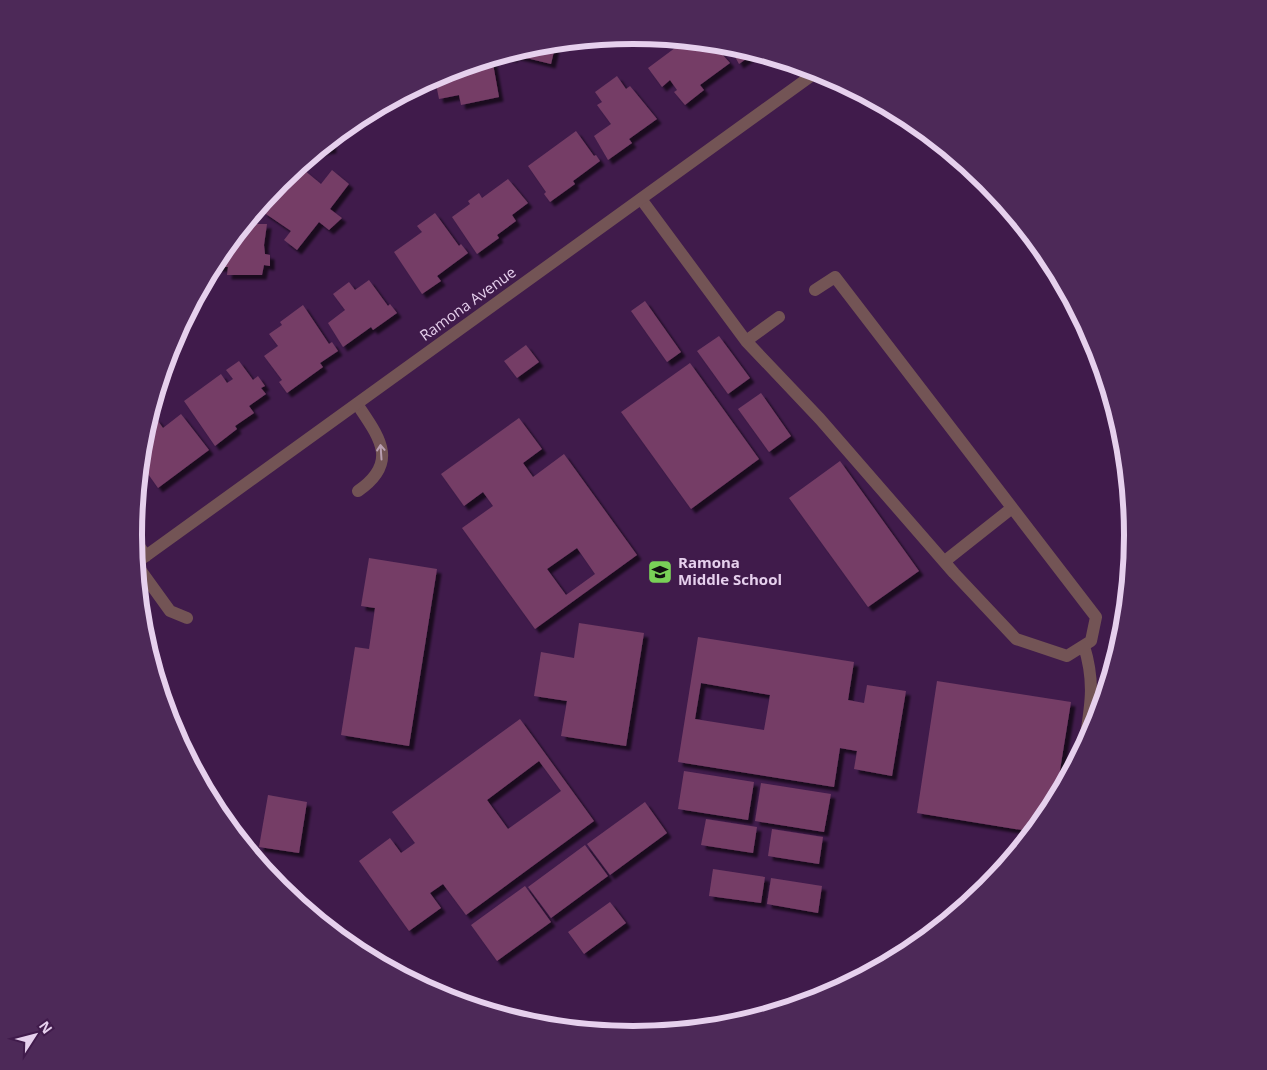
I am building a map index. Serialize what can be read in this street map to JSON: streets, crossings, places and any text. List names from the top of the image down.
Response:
{
  "streets": {
    "street": ["Ramona Avenue"]
  },
  "places": {
    "school or university": ["Ramona Middle School"]
  },
  "north": "top right"
}
